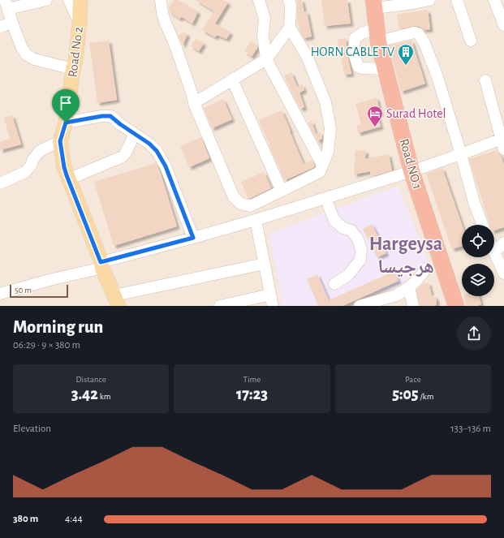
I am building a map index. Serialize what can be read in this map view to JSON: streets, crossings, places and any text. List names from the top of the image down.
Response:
{
  "streets": {
    "highway": ["Road NO.1"],
    "main road": ["Road No 2"]
  },
  "districts": ["Hargeysa هرجيسا"],
  "places": {
    "building": ["HORN CABLE TV"],
    "hotel": ["Surad Hotel"]
  },
  "scale_bar": "50 m",
  "page": {
    "scale": "50 m",
    "heading": ["Morning run", "06:29 · 9 × 380 m"],
    "stats": [
      ["Distance", "3.42 km"],
      ["Time", "17:23"],
      ["Pace", "5:05 /km"]
    ],
    "chart": ["Elevation", "133–136 m"],
    "list": [
      {
        "name": "380 m",
        "note": "4:44"
      }
    ]
  }
}
